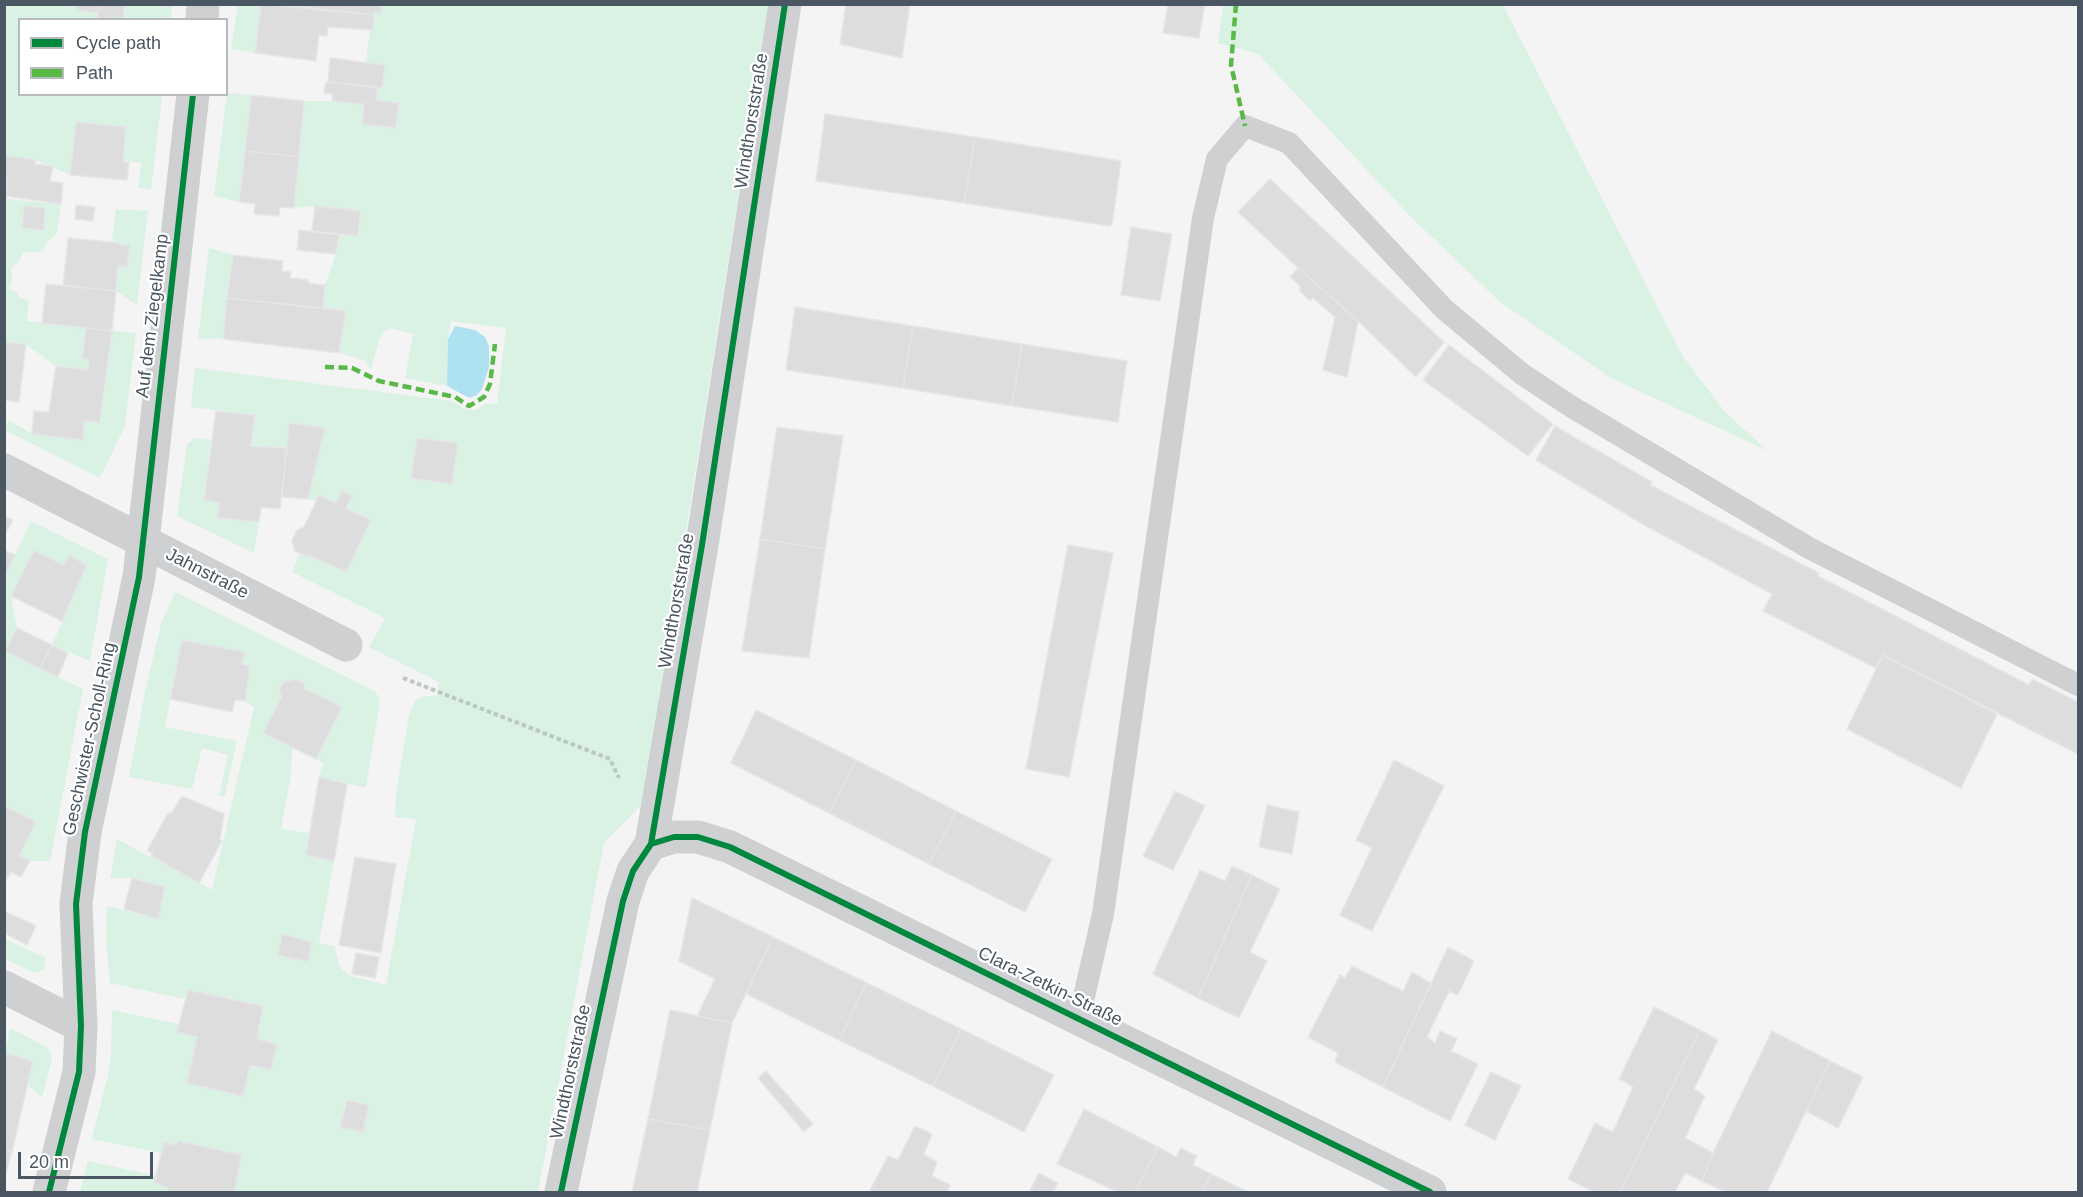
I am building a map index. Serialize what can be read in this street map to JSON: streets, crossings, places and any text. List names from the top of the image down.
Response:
{
  "streets": {
    "street": [
      "Windthorststraße",
      "Auf dem Ziegelkamp",
      "Jahnstraße",
      "Geschwister-Scholl-Ring",
      "Clara-Zetkin-Straße"
    ]
  },
  "crossings": [
    ["Windthorststraße", "Clara-Zetkin-Straße"],
    ["Auf dem Ziegelkamp", "Jahnstraße"],
    ["Auf dem Ziegelkamp", "Geschwister-Scholl-Ring"],
    ["Jahnstraße", "Geschwister-Scholl-Ring"]
  ],
  "legend": ["Cycle path", "Path"],
  "scale_bar": "20 m"
}
